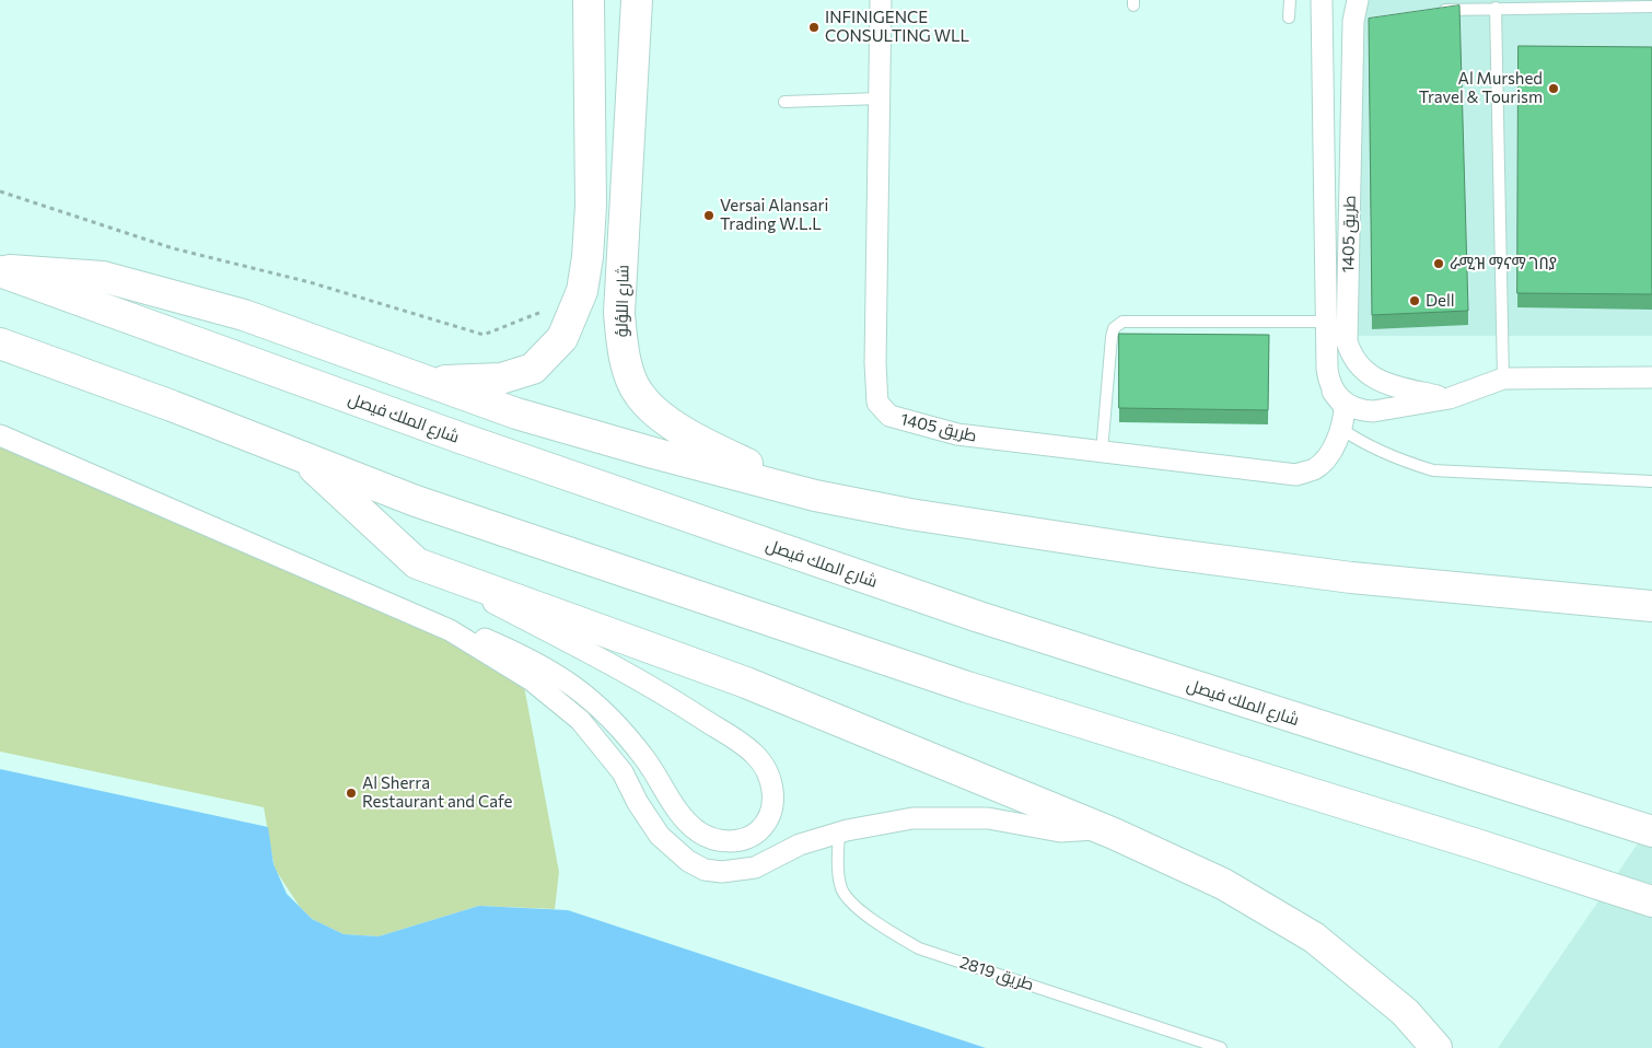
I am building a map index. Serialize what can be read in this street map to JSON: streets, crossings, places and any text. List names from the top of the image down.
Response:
{
  "streets": {
    "main road": ["شارع اللؤلؤ", "شارع الملك فيصل"],
    "street": ["طريق 1405"],
    "lane": ["طريق 2819"]
  },
  "crossings": [
    ["شارع اللؤلؤ", "شارع الملك فيصل"]
  ],
  "places": [
    "INFINIGENCE CONSULTING WLL",
    "Al Murshed Travel & Tourism",
    "Versai Alansari Trading W.L.L",
    "ራሚዝ ማናማ ገበያ",
    "Dell",
    "Al Sherra Restaurant and Cafe"
  ]
}
